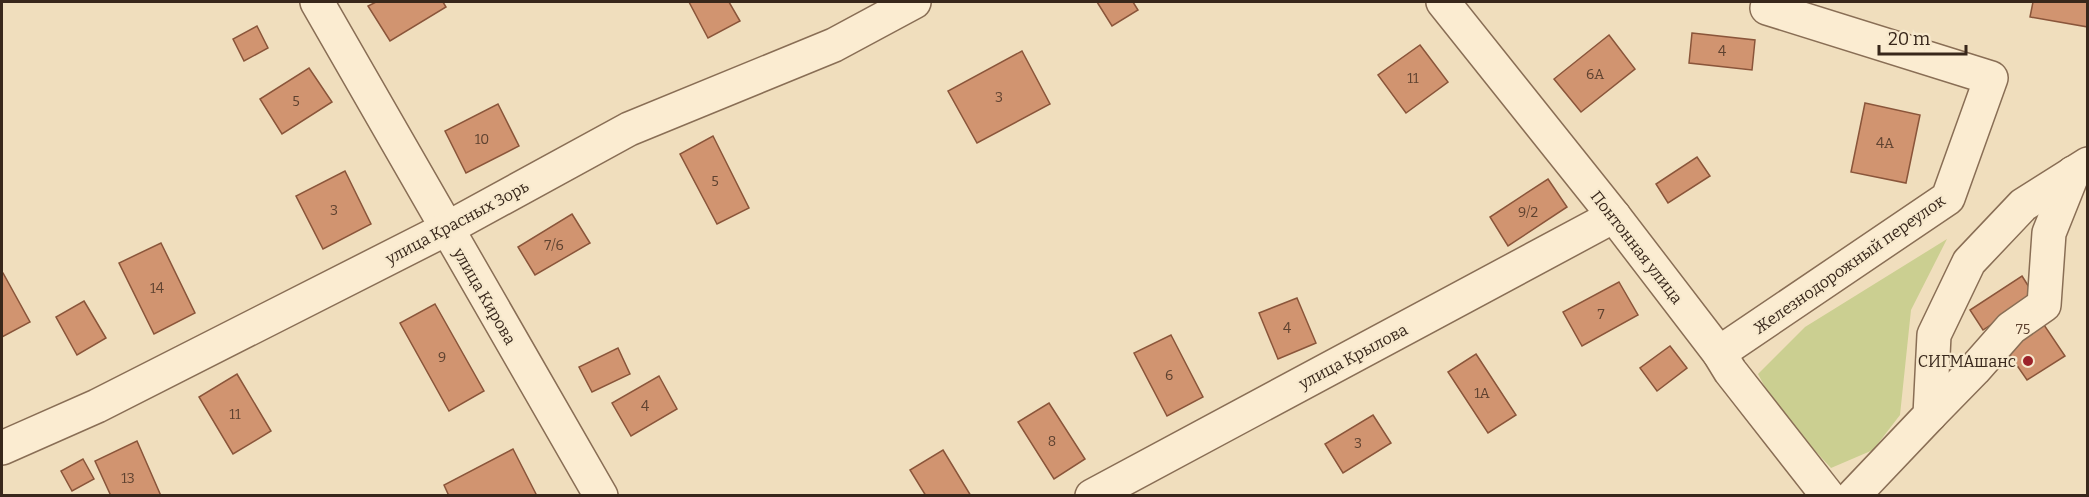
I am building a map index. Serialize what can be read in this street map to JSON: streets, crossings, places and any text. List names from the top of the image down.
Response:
{
  "streets": {
    "street": [
      "улица Красных Зорь",
      "Понтонная улица",
      "Железнодорожный переулок",
      "улица Кирова",
      "улица Крылова"
    ]
  },
  "crossings": [
    ["улица Красных Зорь", "улица Кирова"],
    ["Понтонная улица", "Железнодорожный переулок"],
    ["Понтонная улица", "улица Крылова"]
  ],
  "places": ["СИГМАшанс"],
  "house_numbers": [
    "4",
    "6А",
    "11",
    "3",
    "5",
    "10",
    "4А",
    "5",
    "3",
    "9/2",
    "7/6",
    "14",
    "7",
    "4",
    "75",
    "9",
    "6",
    "1А",
    "4",
    "11",
    "8",
    "3",
    "13"
  ],
  "scale_bar": "20 m"
}
